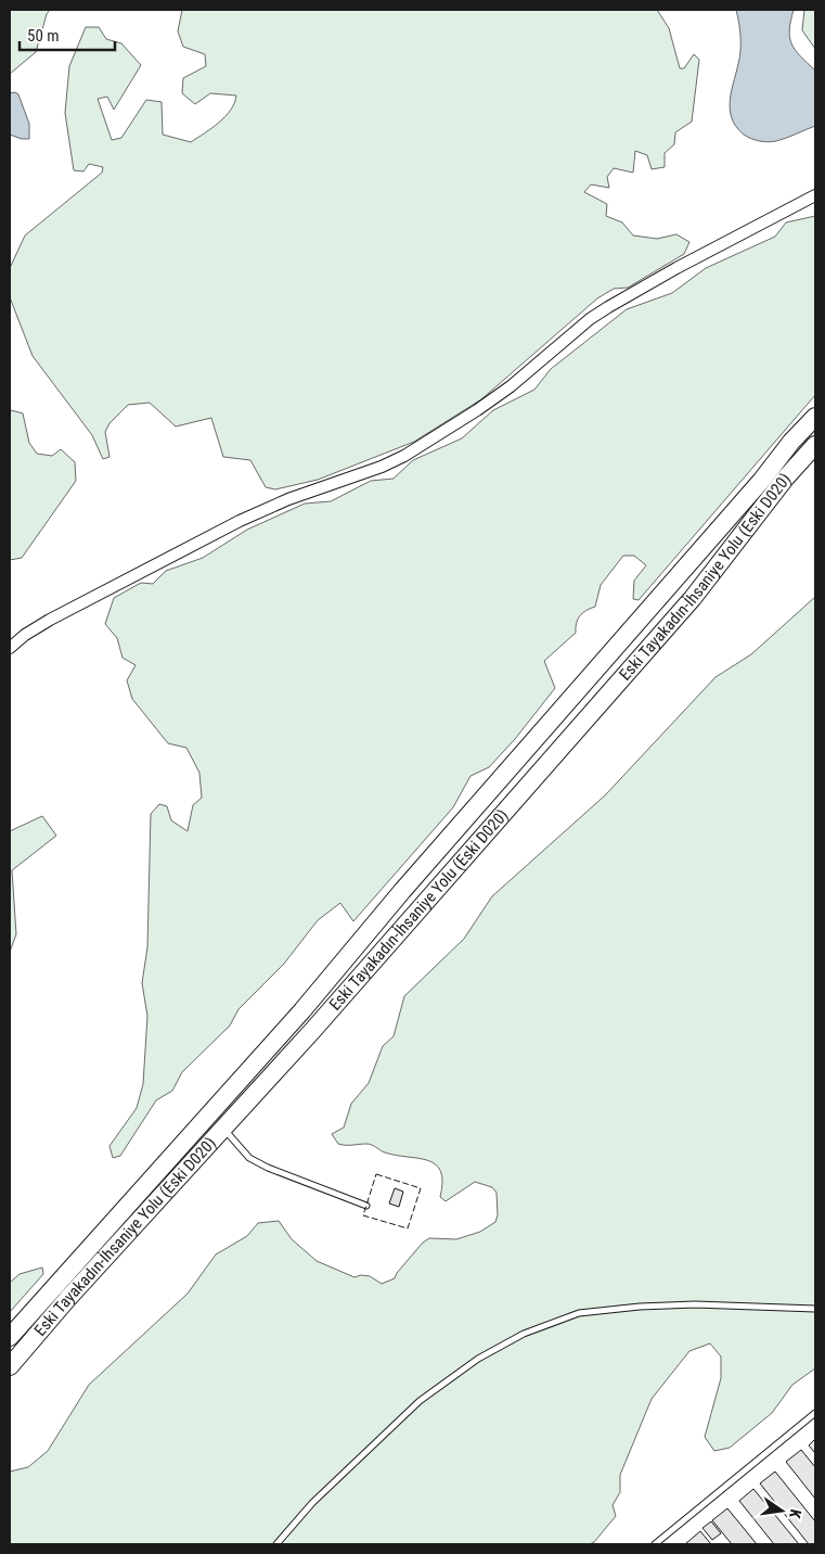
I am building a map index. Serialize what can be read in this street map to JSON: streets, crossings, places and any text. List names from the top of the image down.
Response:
{
  "streets": {
    "main road": ["Eski Tayakadın-İhsaniye Yolu (Eski D020)"]
  },
  "scale_bar": "50 m",
  "north": "right"
}
